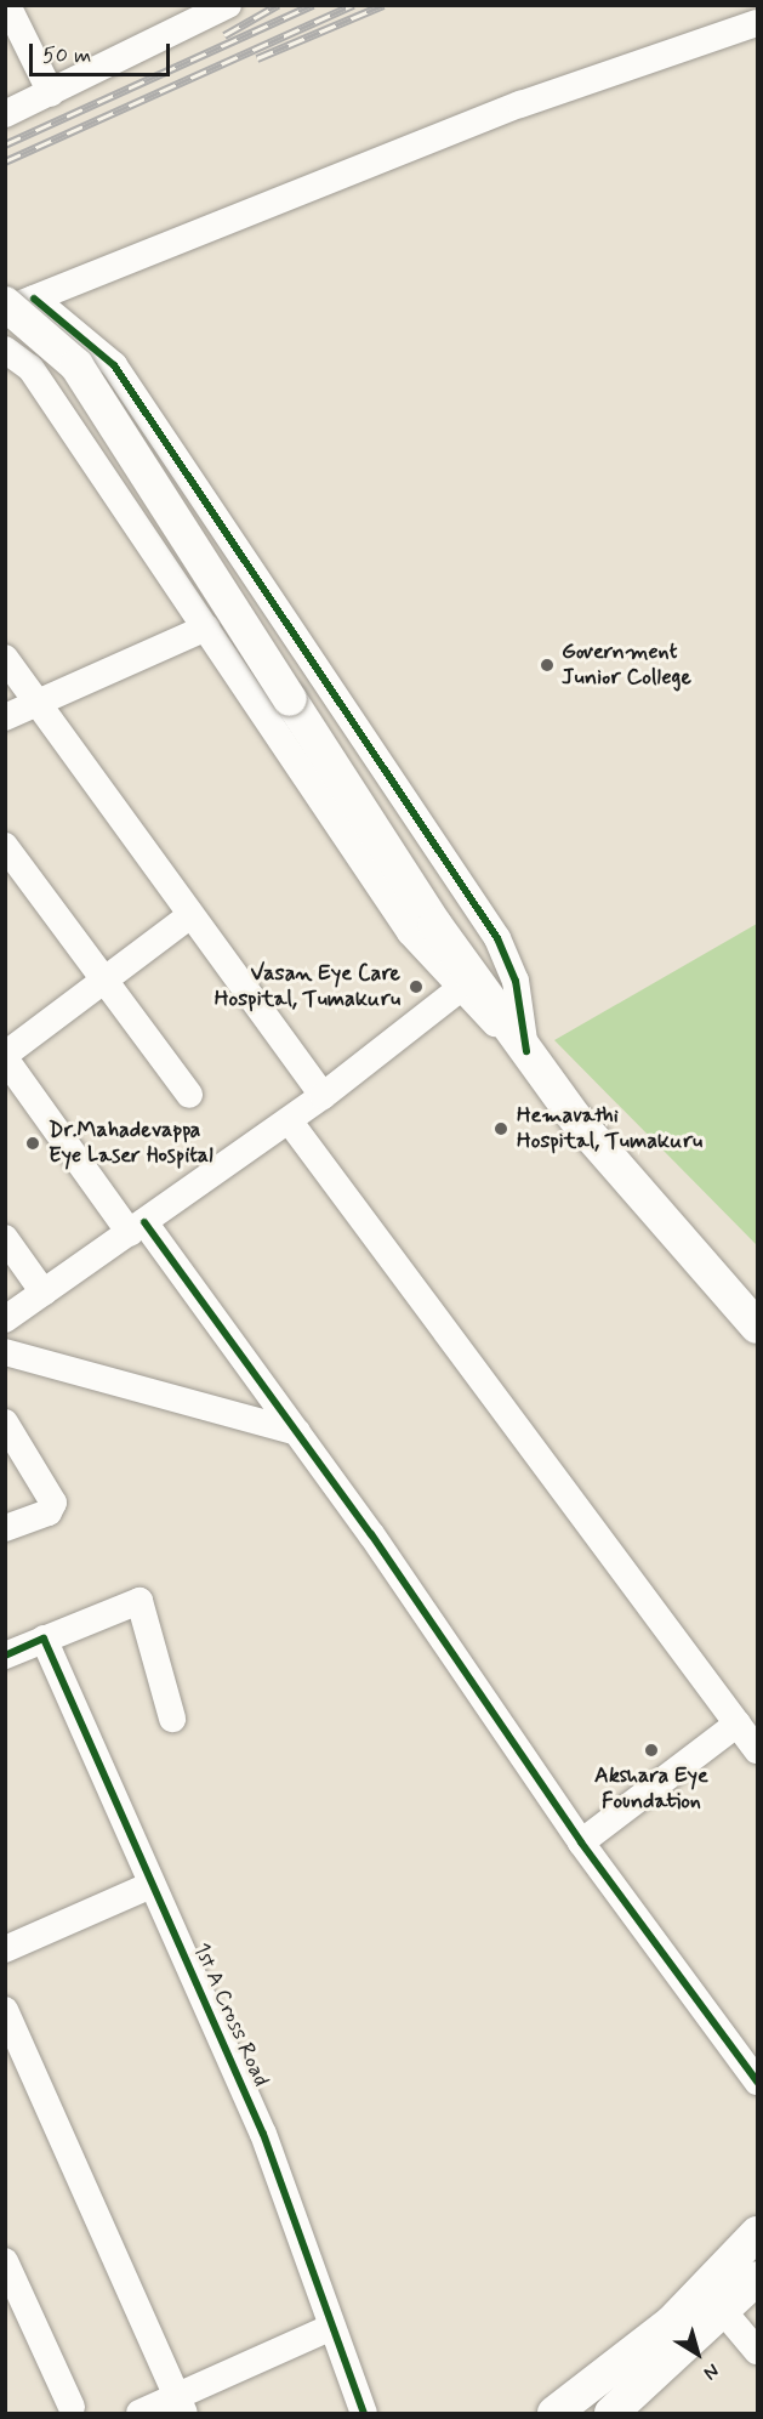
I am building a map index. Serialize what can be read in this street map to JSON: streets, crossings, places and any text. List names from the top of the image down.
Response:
{
  "streets": {
    "street": ["1st A Cross Road"]
  },
  "places": [
    "Government Junior College",
    "Vasan Eye Care Hospital, Tumakuru",
    "Hemavathi Hospital, Tumakuru",
    "Dr.Mahadevappa Eye Laser Hospital",
    "Akshara Eye Foundation"
  ],
  "scale_bar": "50 m",
  "north": "bottom right"
}
